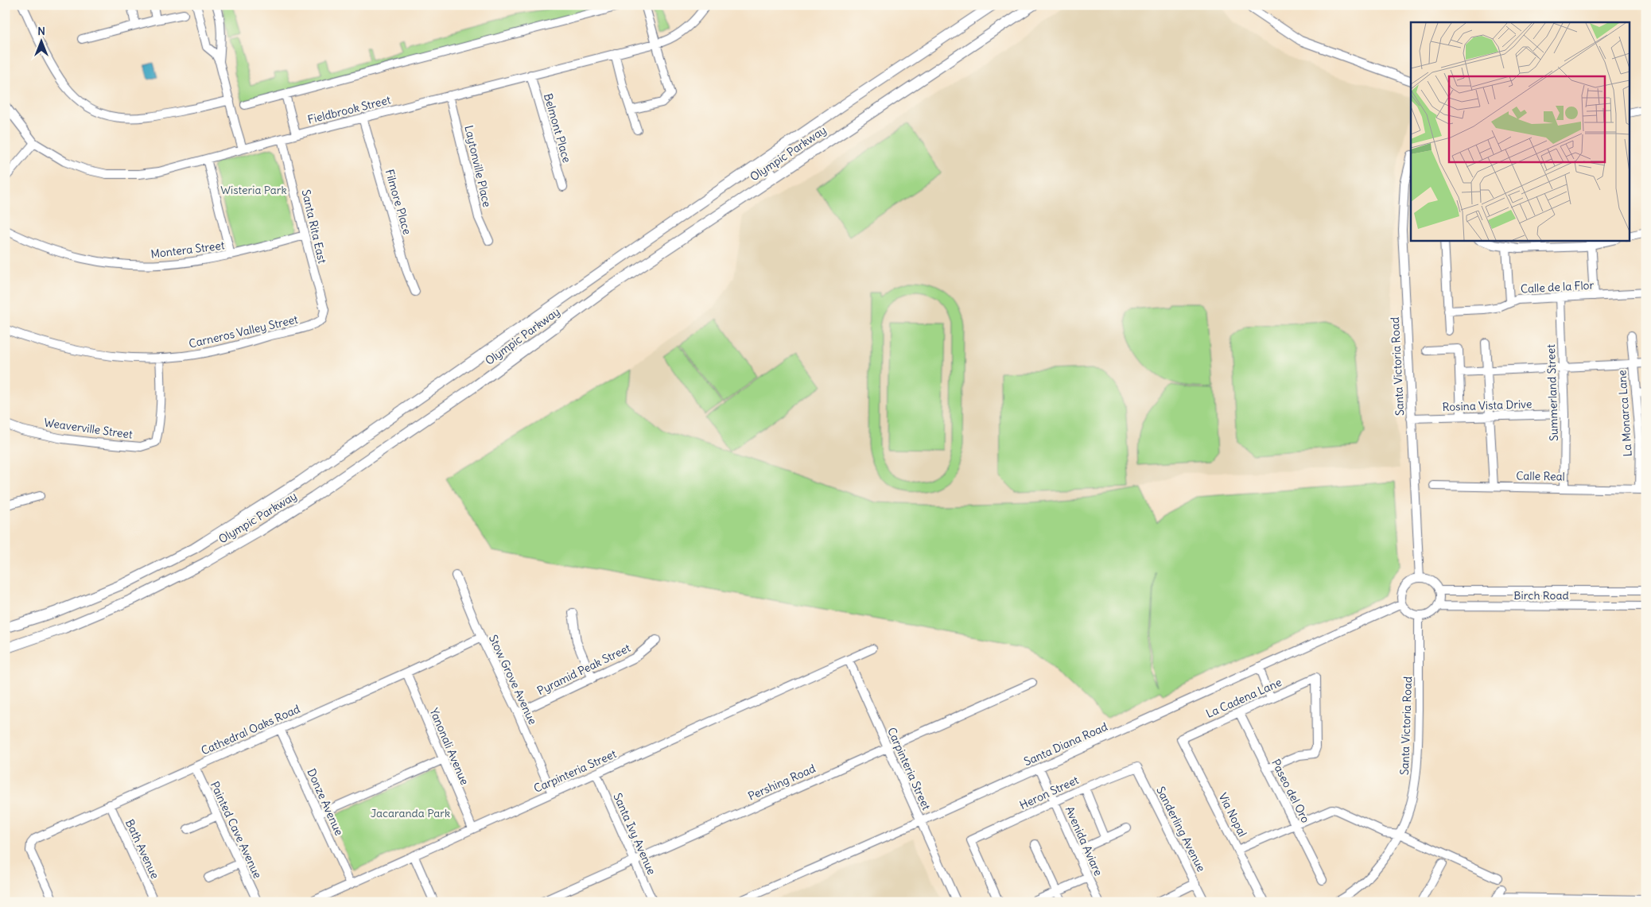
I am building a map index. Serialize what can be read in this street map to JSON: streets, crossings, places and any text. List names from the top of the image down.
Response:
{
  "streets": {
    "main road": ["Olympic Parkway"],
    "street": [
      "Fieldbrook Street",
      "Belmont Place",
      "Laytonville Place",
      "Filmore Place",
      "Santa Rita East",
      "Montera Street",
      "Calle de la Flor",
      "Carneros Valley Street",
      "Santa Victoria Road",
      "Summerland Street",
      "Rosina Vista Drive",
      "La Monarca Lane",
      "Weaverville Street",
      "Calle Real",
      "Birch Road",
      "Pyramid Peak Street",
      "Stow Grove Avenue",
      "La Cadena Lane",
      "Cathedral Oaks Road",
      "Santa Diana Road",
      "Yanonali Avenue",
      "Carpinteria Street",
      "Pershing Road",
      "Paseo del Oro",
      "Heron Street",
      "Donze Avenue",
      "Via Nopal",
      "Sanderling Avenue",
      "Painted Cave Avenue",
      "Santa Ivy Avenue",
      "Avenida Aviare",
      "Bath Avenue"
    ]
  },
  "crossings": [
    ["Fieldbrook Street", "Belmont Place"],
    ["Fieldbrook Street", "Laytonville Place"],
    ["Fieldbrook Street", "Filmore Place"],
    ["Fieldbrook Street", "Santa Rita East"],
    ["Santa Rita East", "Montera Street"],
    ["Santa Rita East", "Carneros Valley Street"],
    ["Calle de la Flor", "Summerland Street"],
    ["Carneros Valley Street", "Weaverville Street"],
    ["Santa Victoria Road", "Rosina Vista Drive"],
    ["Santa Victoria Road", "Birch Road"],
    ["Santa Victoria Road", "Santa Diana Road"],
    ["Summerland Street", "Rosina Vista Drive"],
    ["Summerland Street", "Calle Real"],
    ["La Monarca Lane", "Calle Real"],
    ["Birch Road", "Santa Diana Road"],
    ["Pyramid Peak Street", "Stow Grove Avenue"],
    ["Stow Grove Avenue", "Cathedral Oaks Road"],
    ["Stow Grove Avenue", "Carpinteria Street"],
    ["La Cadena Lane", "Paseo del Oro"],
    ["La Cadena Lane", "Via Nopal"],
    ["Cathedral Oaks Road", "Yanonali Avenue"],
    ["Cathedral Oaks Road", "Donze Avenue"],
    ["Cathedral Oaks Road", "Painted Cave Avenue"],
    ["Cathedral Oaks Road", "Bath Avenue"],
    ["Santa Diana Road", "Carpinteria Street"],
    ["Santa Diana Road", "Avenida Aviare"],
    ["Yanonali Avenue", "Carpinteria Street"],
    ["Carpinteria Street", "Pershing Road"],
    ["Carpinteria Street", "Donze Avenue"],
    ["Carpinteria Street", "Santa Ivy Avenue"],
    ["Pershing Road", "Santa Ivy Avenue"],
    ["Heron Street", "Sanderling Avenue"],
    ["Heron Street", "Avenida Aviare"]
  ],
  "parks": ["Wisteria Park", "Jacaranda Park"],
  "north": "top"
}
